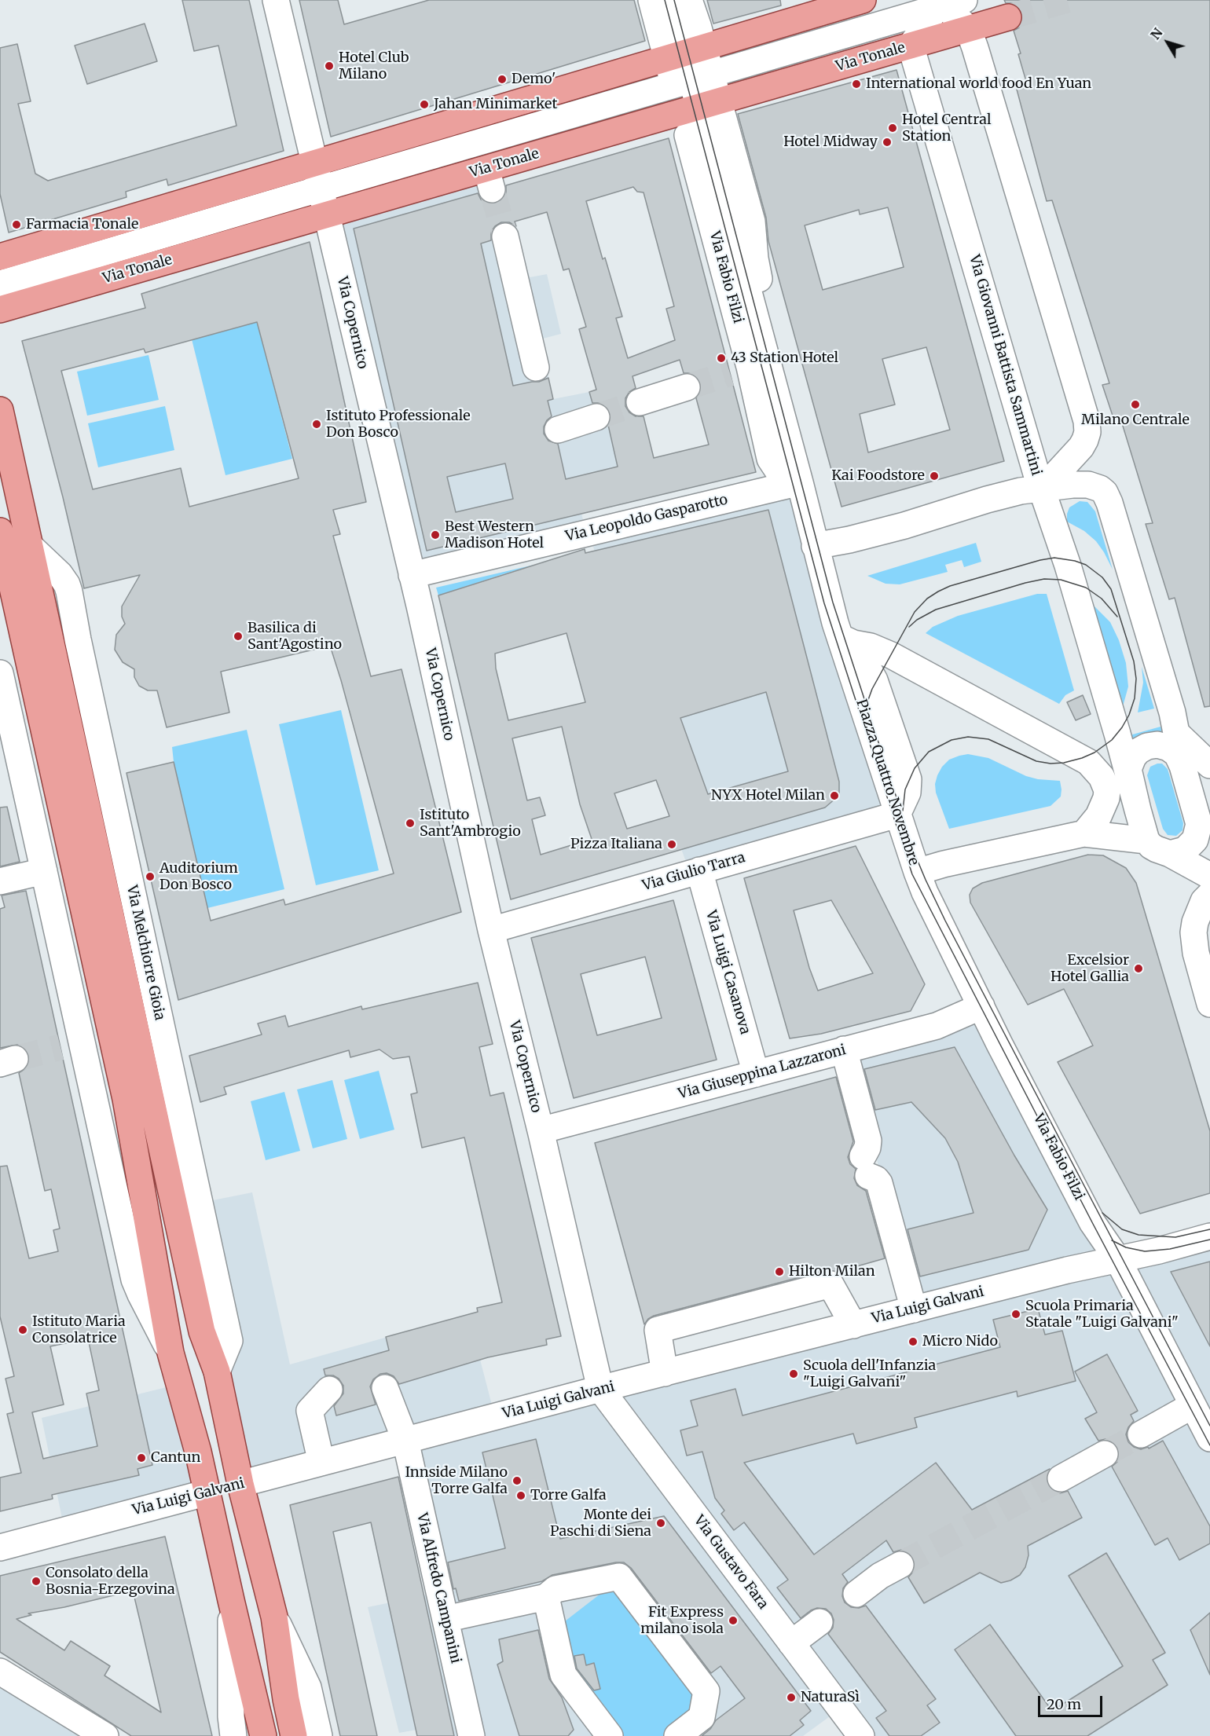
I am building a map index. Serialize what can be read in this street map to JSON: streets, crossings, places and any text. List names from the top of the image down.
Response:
{
  "streets": {
    "main road": ["Via Tonale", "Via Melchiorre Gioia", "Via Luigi Galvani"],
    "street": [
      "Via Fabio Filzi",
      "Via Copernico",
      "Via Giovanni Battista Sammartini",
      "Via Leopoldo Gasparotto",
      "Piazza Quattro Novembre",
      "Via Giulio Tarra",
      "Via Luigi Casanova",
      "Via Giuseppina Lazzaroni",
      "Via Gustavo Fara",
      "Via Alfredo Campanini"
    ]
  },
  "crossings": [
    ["Via Tonale", "Via Fabio Filzi"],
    ["Via Tonale", "Via Copernico"],
    ["Via Tonale", "Via Giovanni Battista Sammartini"],
    ["Via Fabio Filzi", "Via Leopoldo Gasparotto"],
    ["Via Fabio Filzi", "Piazza Quattro Novembre"],
    ["Via Fabio Filzi", "Via Giuseppina Lazzaroni"],
    ["Via Fabio Filzi", "Via Luigi Galvani"],
    ["Via Copernico", "Via Leopoldo Gasparotto"],
    ["Via Copernico", "Via Giulio Tarra"],
    ["Via Copernico", "Via Giuseppina Lazzaroni"],
    ["Via Copernico", "Via Luigi Galvani"],
    ["Via Copernico", "Via Gustavo Fara"],
    ["Piazza Quattro Novembre", "Via Giulio Tarra"],
    ["Via Giulio Tarra", "Via Luigi Casanova"],
    ["Via Melchiorre Gioia", "Via Luigi Galvani"],
    ["Via Luigi Casanova", "Via Giuseppina Lazzaroni"],
    ["Via Luigi Galvani", "Via Gustavo Fara"],
    ["Via Luigi Galvani", "Via Alfredo Campanini"]
  ],
  "places": [
    "Hotel Club Milano",
    "Demo'",
    "International world food En Yuan",
    "Jahan Minimarket",
    "Hotel Central Station",
    "Hotel Midway",
    "Farmacia Tonale",
    "43 Station Hotel",
    "Milano Centrale",
    "Istituto Professionale Don Bosco",
    "Kai Foodstore",
    "Best Western Madison Hotel",
    "Basilica di Sant'Agostino",
    "NYX Hotel Milan",
    "Istituto Sant'Ambrogio",
    "Pizza Italiana",
    "Auditorium Don Bosco",
    "Excelsior Hotel Gallia",
    "Hilton Milan",
    "Scuola Primaria Statale \"Luigi Galvani\"",
    "Istituto Maria Consolatrice",
    "Micro Nido",
    "Scuola dell'Infanzia \"Luigi Galvani\"",
    "Cantun",
    "Innside Milano Torre Galfa",
    "Torre Galfa",
    "Monte dei Paschi di Siena",
    "Consolato della Bosnia-Erzegovina",
    "Fit Express milano isola",
    "NaturaSì"
  ],
  "scale_bar": "20 m",
  "north": "top left"
}
